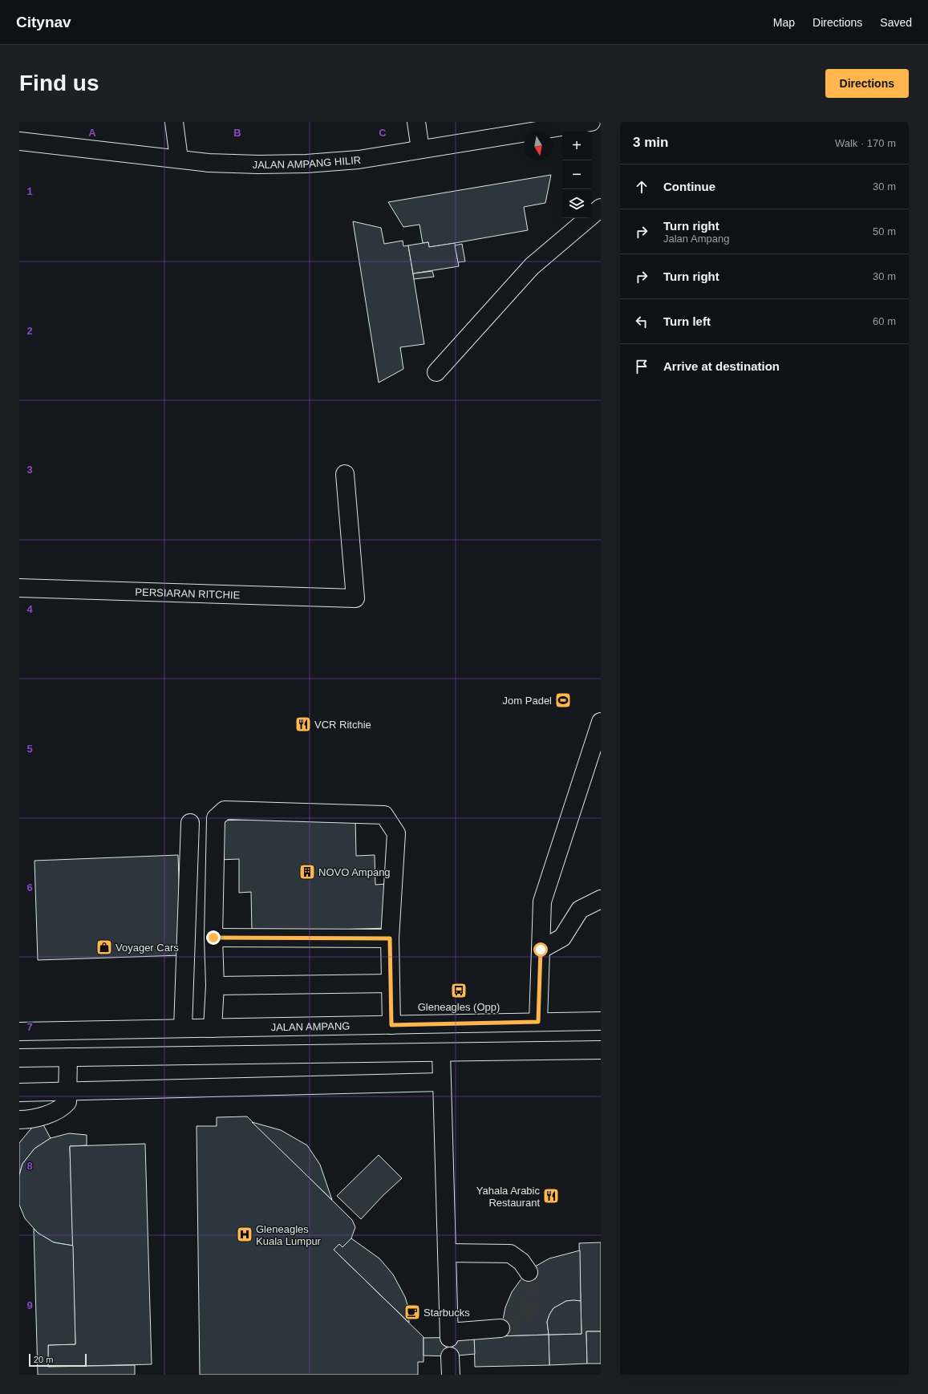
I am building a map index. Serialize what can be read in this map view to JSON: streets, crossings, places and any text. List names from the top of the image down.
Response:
{
  "streets": {
    "street": ["JALAN AMPANG HILIR", "PERSIARAN RITCHIE", "JALAN AMPANG"]
  },
  "places": {
    "sports": ["Jom Padel"],
    "restaurant": ["VCR Ritchie", "Yahala Arabic Restaurant"],
    "building": ["NOVO Ampang"],
    "shop": ["Voyager Cars"],
    "bus stop": ["Gleneagles (Opp)"],
    "hospital": ["Gleneagles Kuala Lumpur"],
    "cafe": ["Starbucks"]
  },
  "scale_bar": "20 m",
  "north": "bottom",
  "page": {
    "header": "Citynav",
    "nav": ["Map", "Directions", "Saved"],
    "buttons": "Directions",
    "title": "Find us",
    "heading": ["3 min", "Walk · 170 m"],
    "map_buttons": ["+", "−"],
    "list": [
      ["Continue", "30 m"],
      ["Turn right", "Jalan Ampang", "50 m"],
      ["Turn right", "30 m"],
      ["Turn left", "60 m"],
      "Arrive at destination"
    ],
    "scale": "20 m"
  },
  "grid": {
    "columns": ["A", "B", "C"],
    "rows": [
      "1",
      "2",
      "3",
      "4",
      "5",
      "6",
      "7",
      "8",
      "9"
    ]
  }
}
